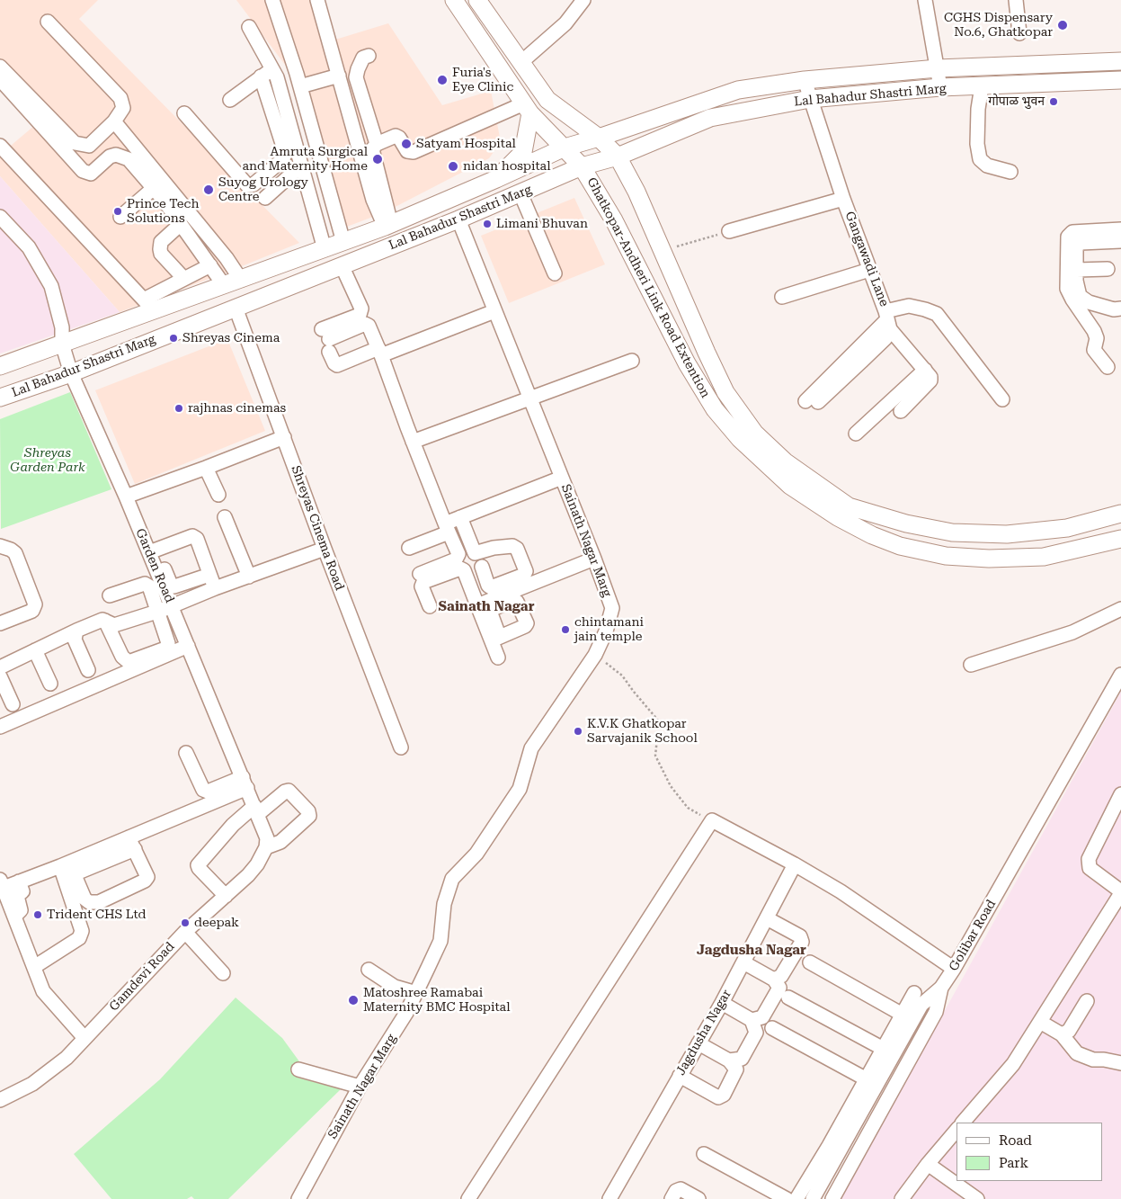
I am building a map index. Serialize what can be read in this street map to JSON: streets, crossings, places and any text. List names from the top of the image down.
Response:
{
  "streets": {
    "main road": ["Lal Bahadur Shastri Marg", "Ghatkopar-Andheri Link Road Extention"],
    "street": [
      "Gangawadi Lane",
      "Shreyas Cinema Road",
      "Sainath Nagar Marg",
      "Garden Road",
      "Golibar Road",
      "Gamdevi Road",
      "Jagdusha Nagar"
    ]
  },
  "crossings": [
    ["Lal Bahadur Shastri Marg", "Gangawadi Lane"],
    ["Lal Bahadur Shastri Marg", "Ghatkopar-Andheri Link Road Extention"],
    ["Lal Bahadur Shastri Marg", "Shreyas Cinema Road"],
    ["Lal Bahadur Shastri Marg", "Sainath Nagar Marg"],
    ["Lal Bahadur Shastri Marg", "Garden Road"]
  ],
  "districts": ["Sainath Nagar", "Jagdusha Nagar"],
  "parks": ["Shreyas Garden Park"],
  "places": [
    "CGHS Dispensary No.6, Ghatkopar",
    "Furia's Eye Clinic",
    "गोपाळ भुवन",
    "Satyam Hospital",
    "Amruta Surgical and Maternity Home",
    "nidan hospital",
    "Suyog Urology Centre",
    "Prince Tech Solutions",
    "Limani Bhuvan",
    "Shreyas Cinema",
    "rajhnas cinemas",
    "chintamani jain temple",
    "K.V.K Ghatkopar Sarvajanik School",
    "Trident CHS Ltd",
    "deepak",
    "Matoshree Ramabai Maternity BMC Hospital"
  ],
  "legend": ["Road", "Park"]
}
